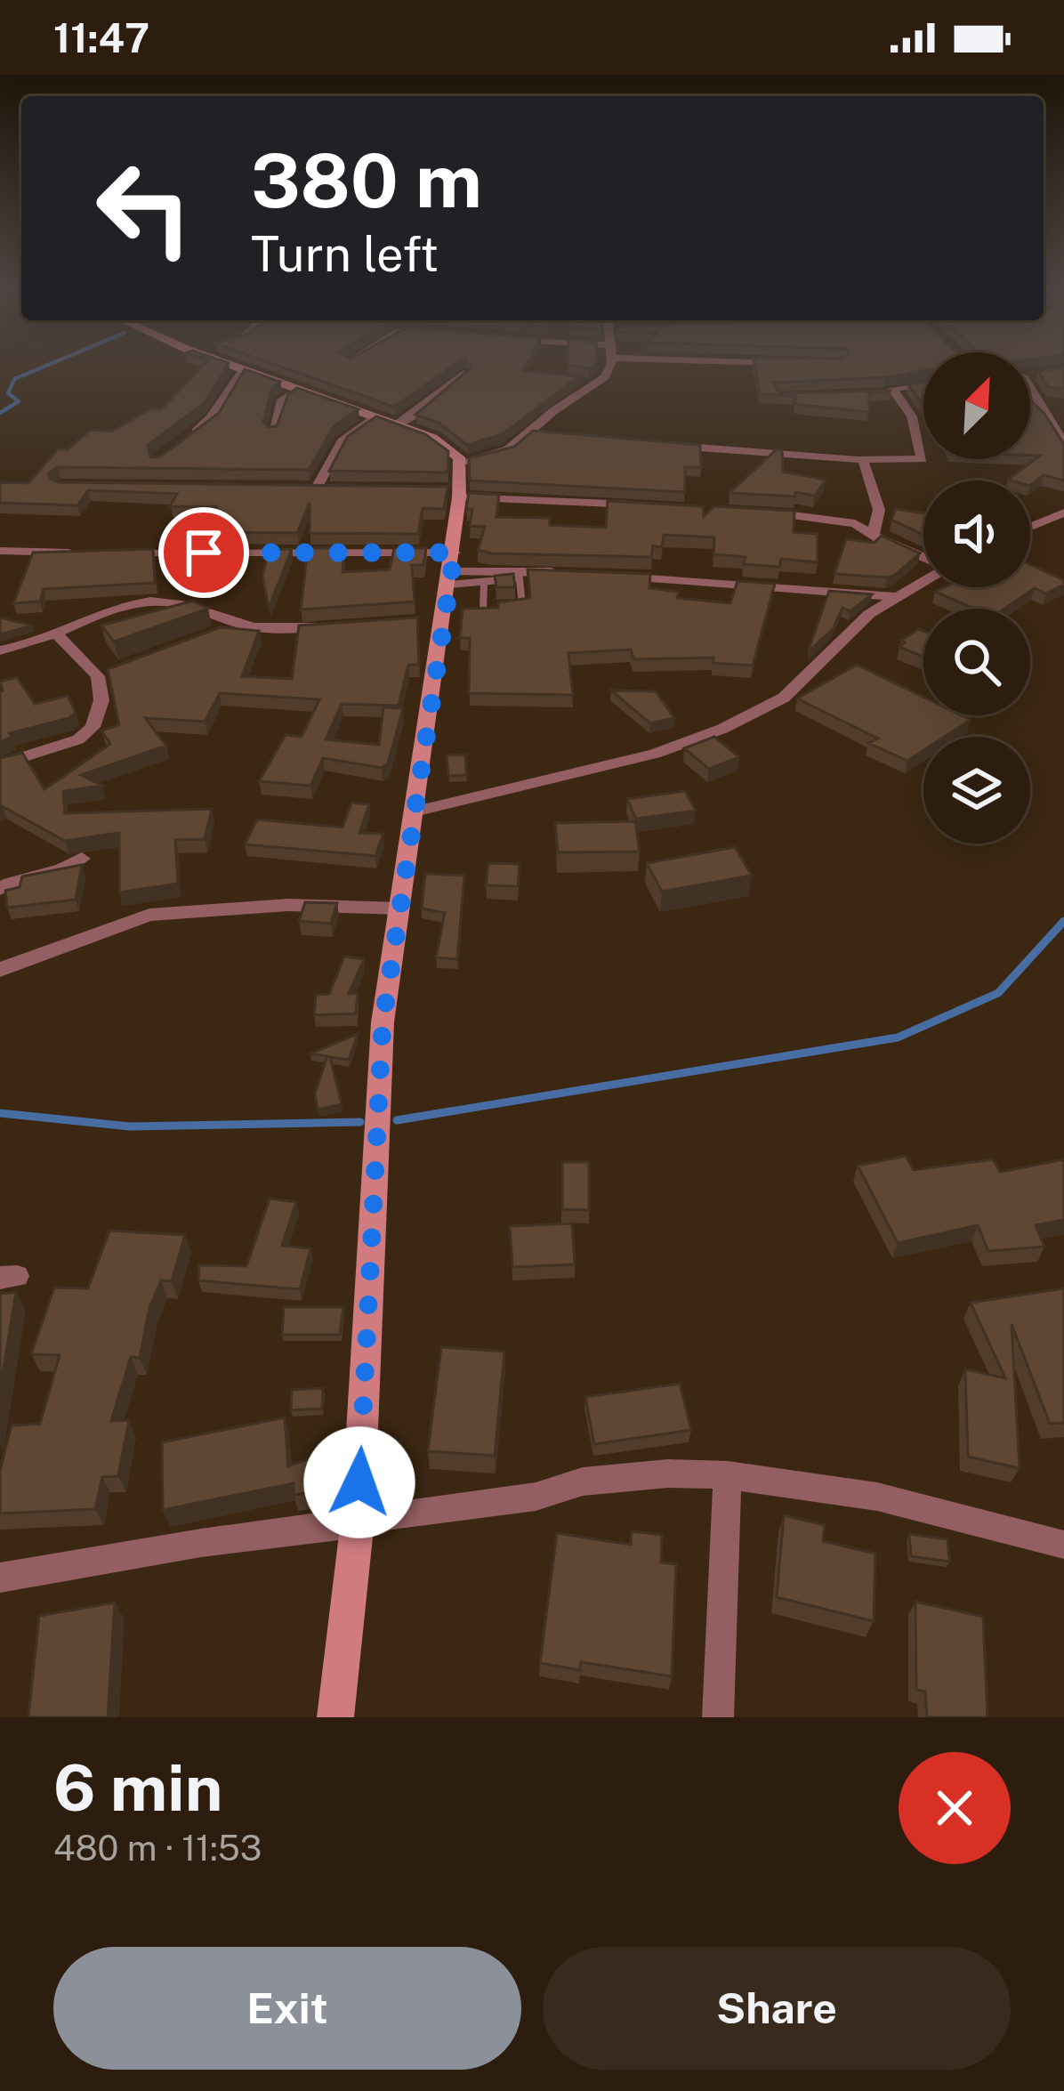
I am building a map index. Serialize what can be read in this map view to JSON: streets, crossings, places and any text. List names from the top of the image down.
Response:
{
  "north": "top right",
  "page": {
    "status": "11:47",
    "turn": ["380 m", "Turn left"],
    "heading": ["6 min", "480 m · 11:53"],
    "buttons": ["Exit", "Share"]
  }
}
